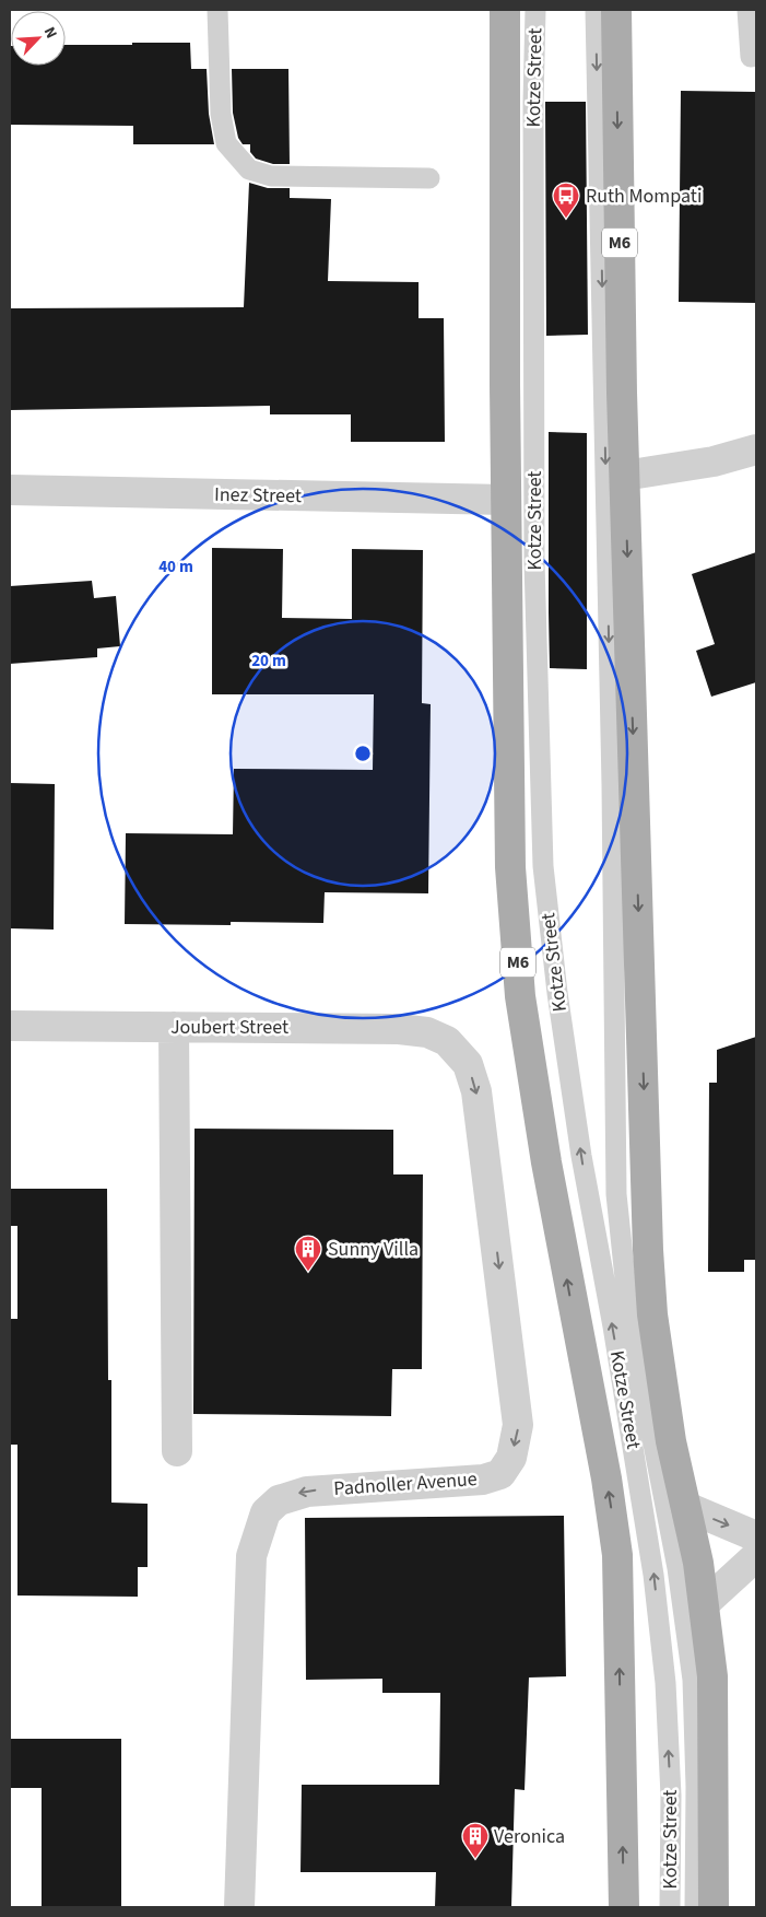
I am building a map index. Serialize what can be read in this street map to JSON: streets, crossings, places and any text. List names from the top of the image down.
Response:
{
  "streets": {
    "main road": ["Kotze Street", "M6"],
    "street": ["Inez Street", "Joubert Street", "Padnoller Avenue"]
  },
  "crossings": [
    ["Kotze Street", "Inez Street"],
    ["Joubert Street", "Padnoller Avenue"]
  ],
  "one_way": ["Padnoller Avenue"],
  "places": {
    "bus stop": ["Ruth Mompati"],
    "building": ["Sunny Villa", "Veronica"]
  },
  "north": "top right",
  "rings": ["40 m", "20 m"]
}
